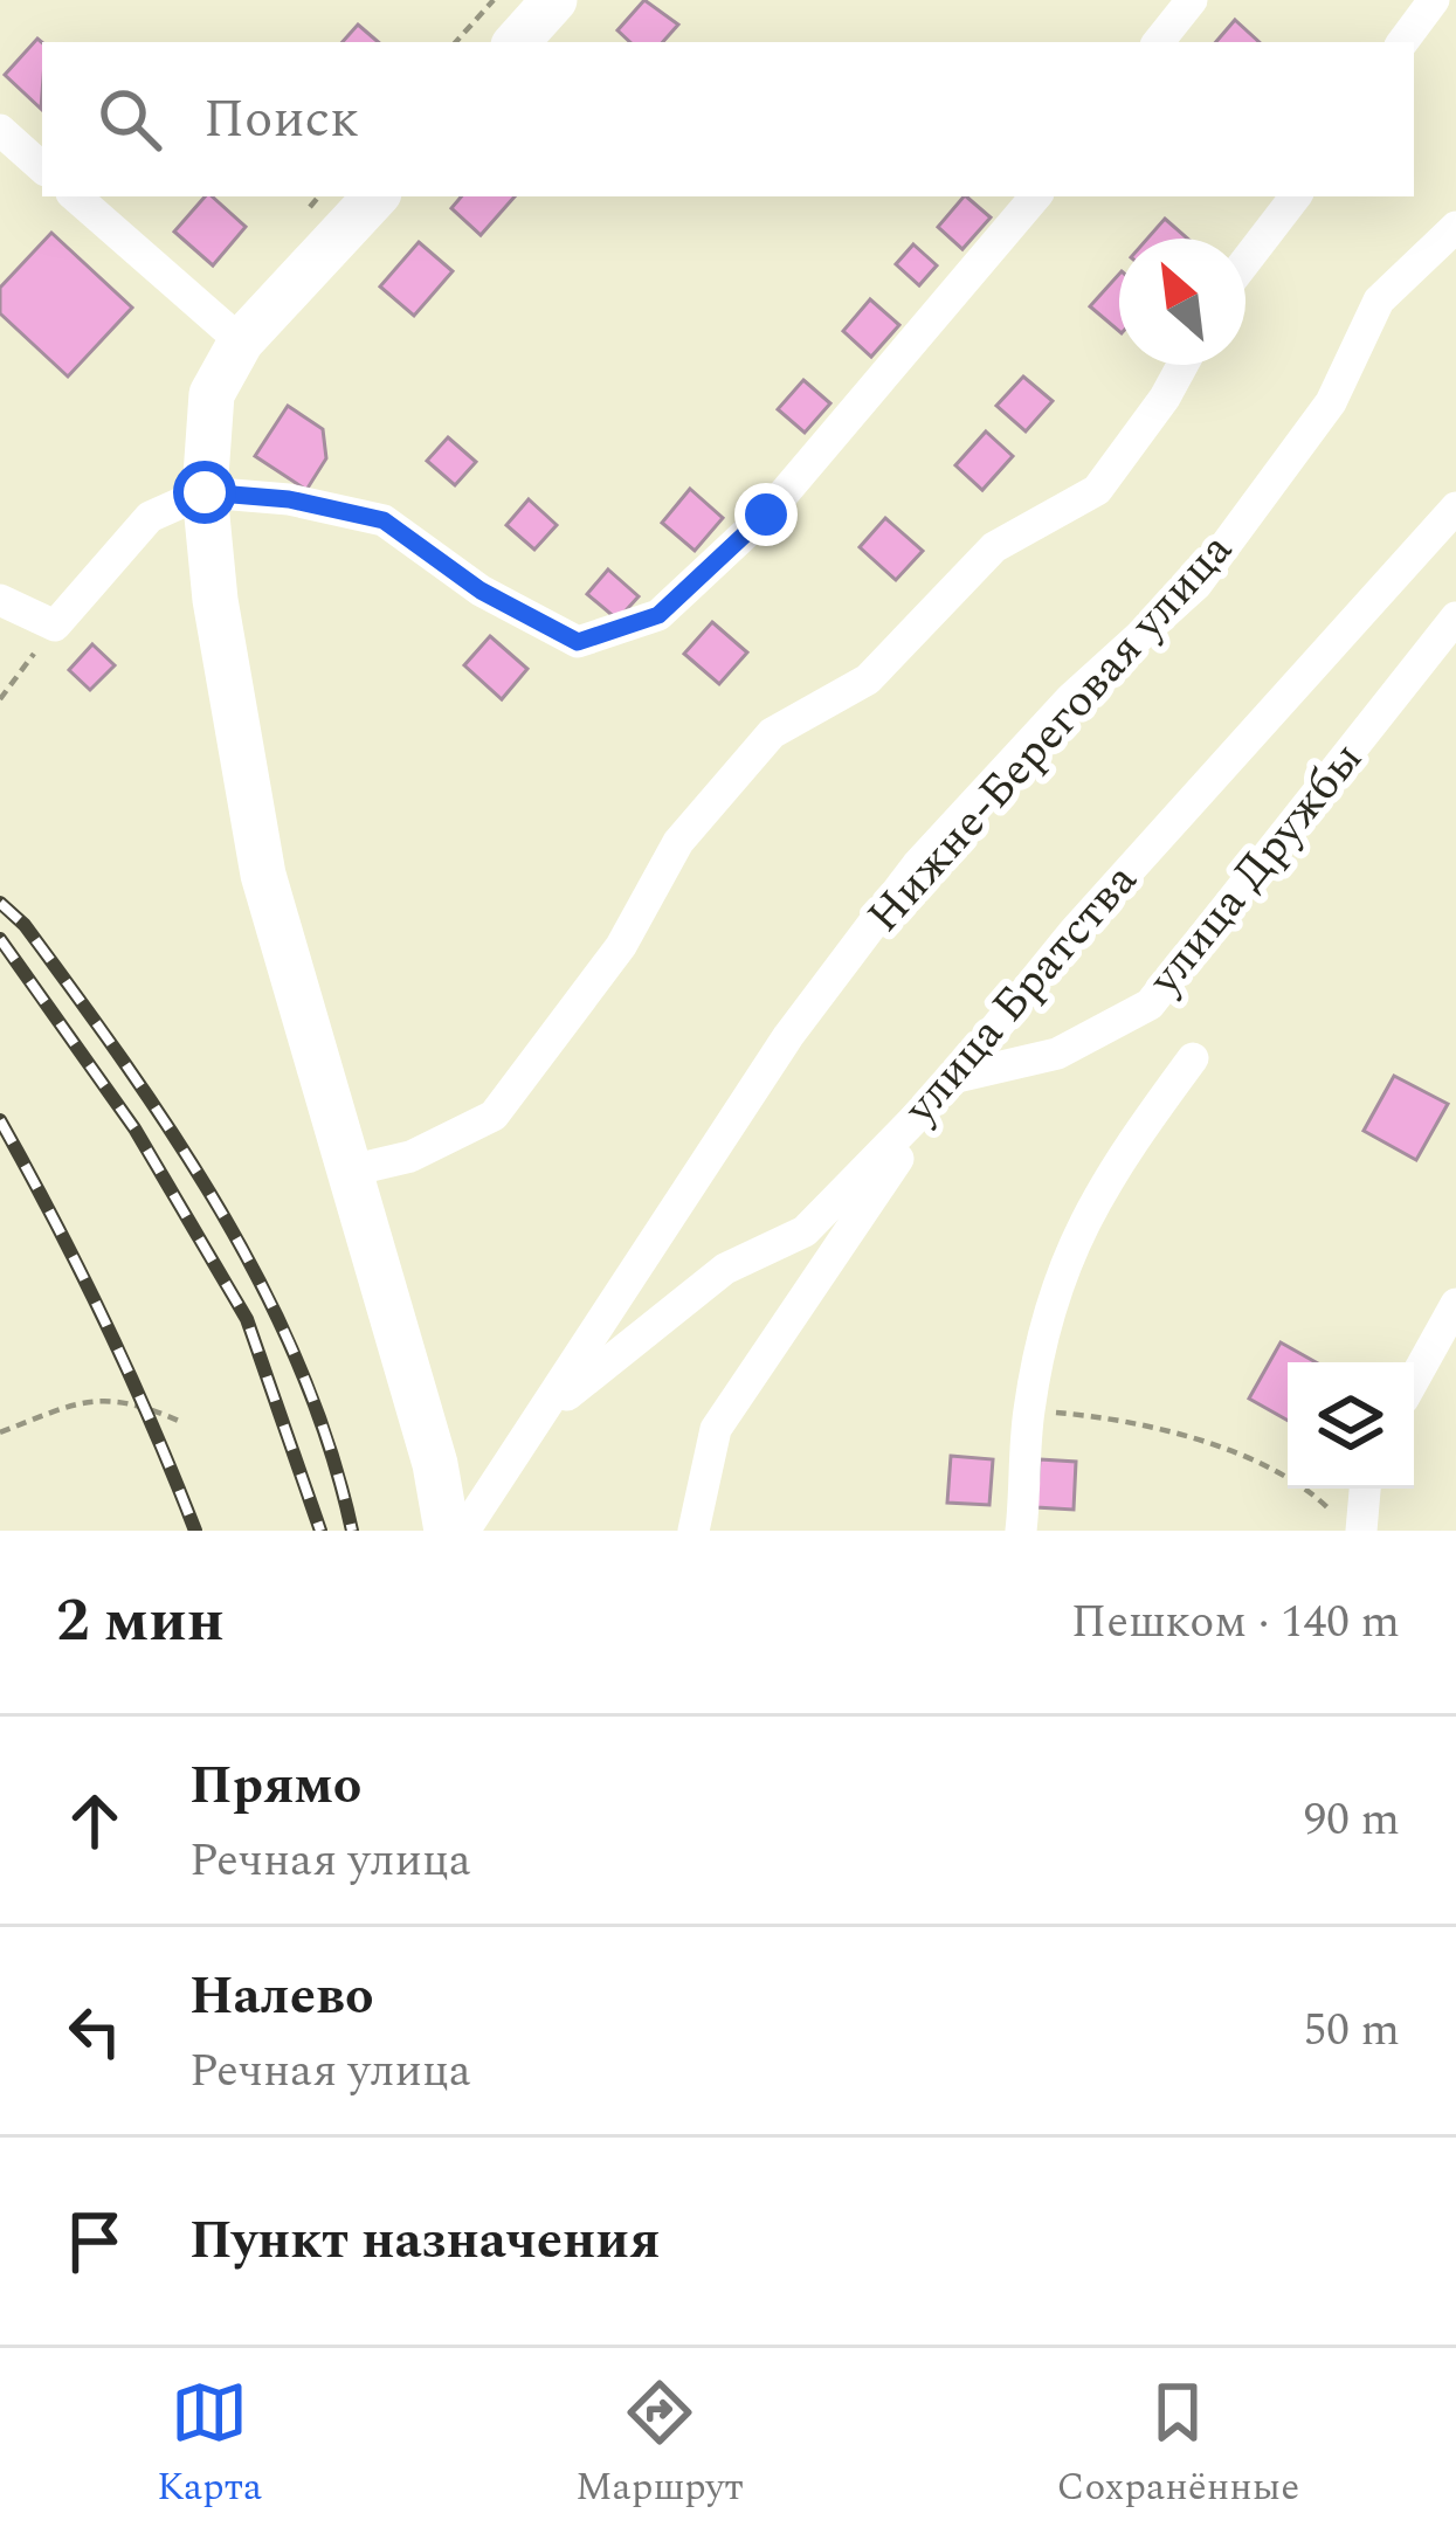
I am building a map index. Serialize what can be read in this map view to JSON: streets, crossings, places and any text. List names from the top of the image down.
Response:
{
  "streets": {
    "street": ["Нижне-Береговая улица", "улица Дружбы", "улица Братства"]
  },
  "crossings": [
    ["Нижне-Береговая улица", "улица Братства"],
    ["улица Дружбы", "улица Братства"]
  ],
  "north": "top left",
  "page": {
    "search": "Поиск",
    "heading": ["2 мин", "Пешком · 140 m"],
    "list": [
      ["Прямо", "Речная улица", "90 m"],
      ["Налево", "Речная улица", "50 m"],
      "Пункт назначения"
    ],
    "nav": ["Карта", "Маршрут", "Сохранённые"]
  }
}
